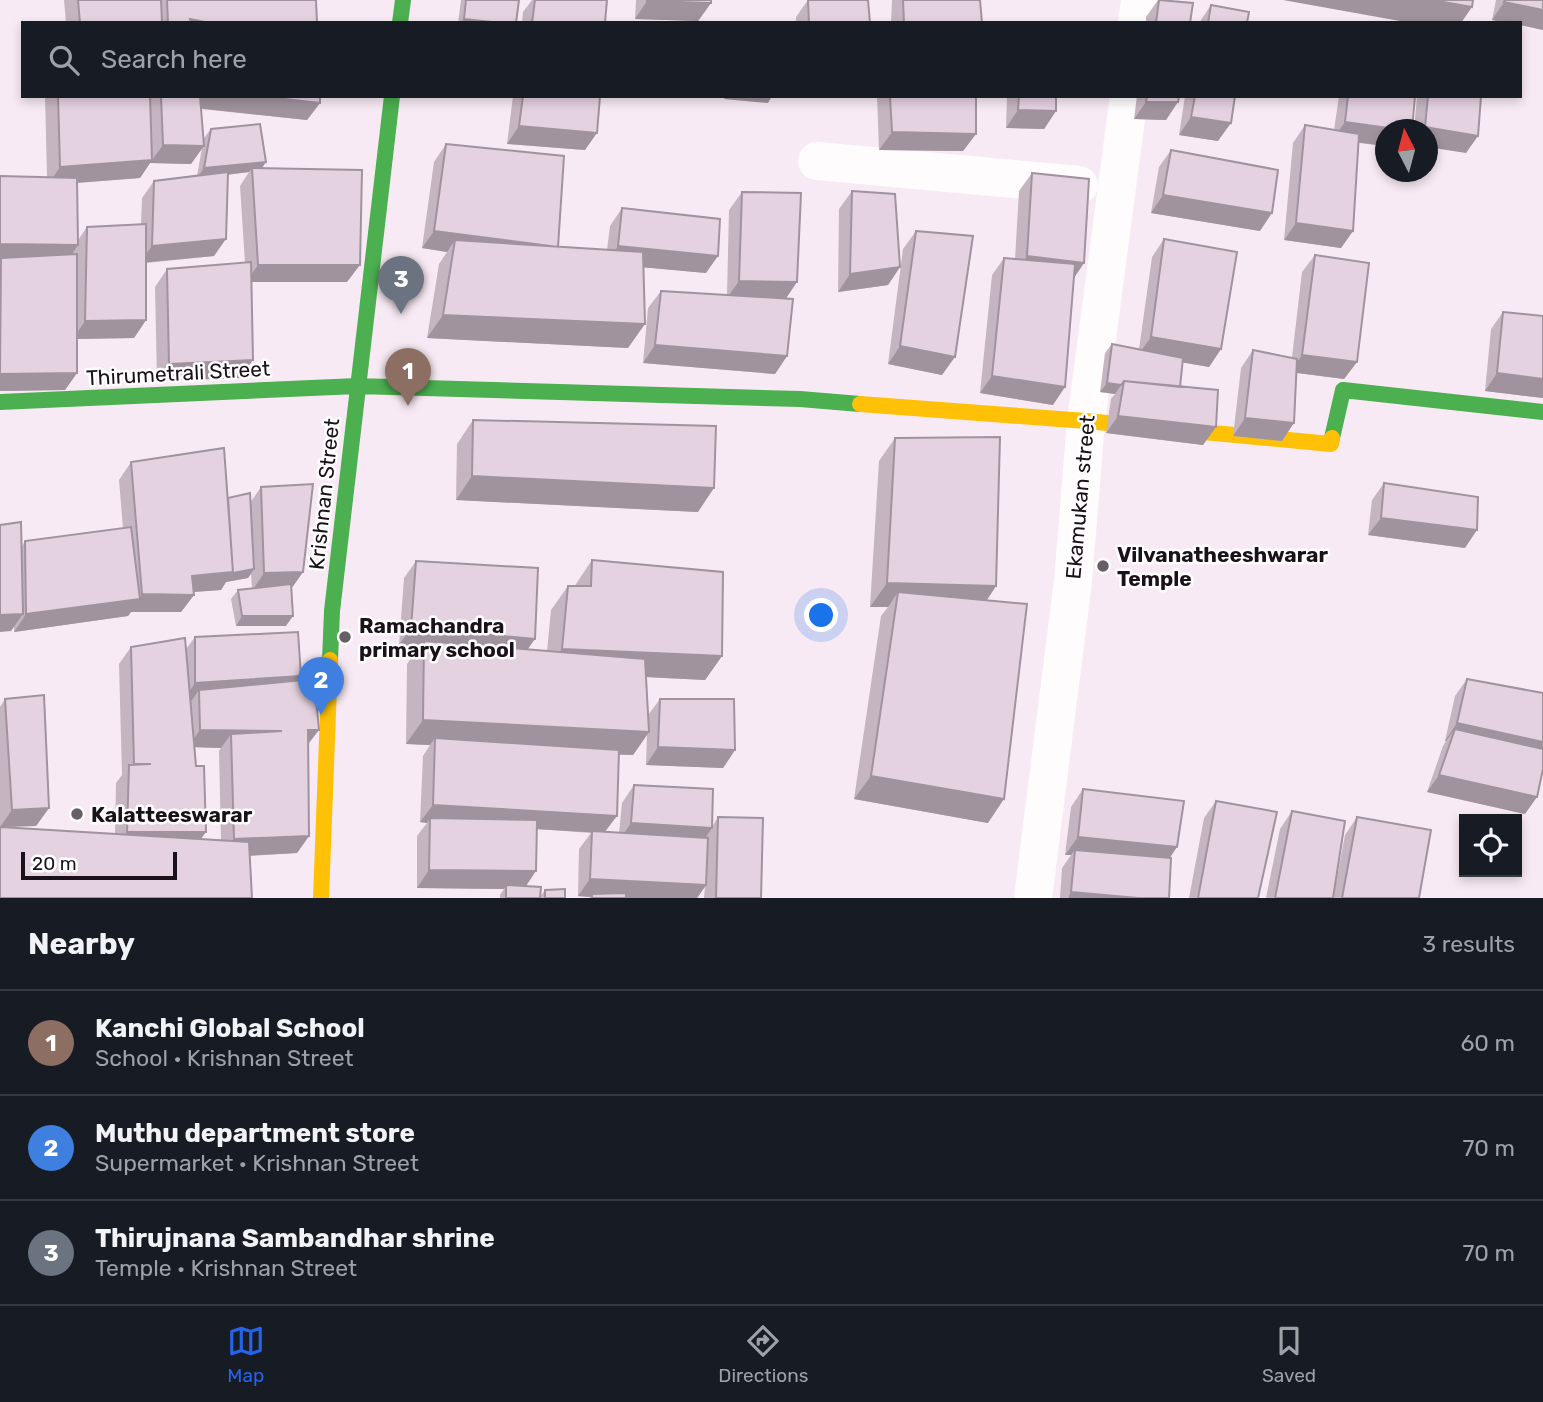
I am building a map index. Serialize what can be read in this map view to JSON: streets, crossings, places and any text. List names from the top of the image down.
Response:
{
  "streets": {
    "street": ["Thirumetrali Street", "Krishnan Street", "Ekamukan street"]
  },
  "crossings": [
    ["Thirumetrali Street", "Krishnan Street"],
    ["Thirumetrali Street", "Ekamukan street"]
  ],
  "places": ["Vilvanatheeshwarar Temple", "Ramachandra primary school", "Kalatteeswarar"],
  "scale_bar": "20 m",
  "north": "top",
  "page": {
    "search": "Search here",
    "pins": ["3", "1", "2"],
    "scale": "20 m",
    "heading": ["Nearby", "3 results"],
    "list": [
      {
        "mark": "1",
        "name": "Kanchi Global School",
        "note": "School · Krishnan Street",
        "value": "60 m"
      },
      {
        "mark": "2",
        "name": "Muthu department store",
        "note": "Supermarket · Krishnan Street",
        "value": "70 m"
      },
      {
        "mark": "3",
        "name": "Thirujnana Sambandhar shrine",
        "note": "Temple · Krishnan Street",
        "value": "70 m"
      }
    ],
    "nav": ["Map", "Directions", "Saved"]
  }
}
